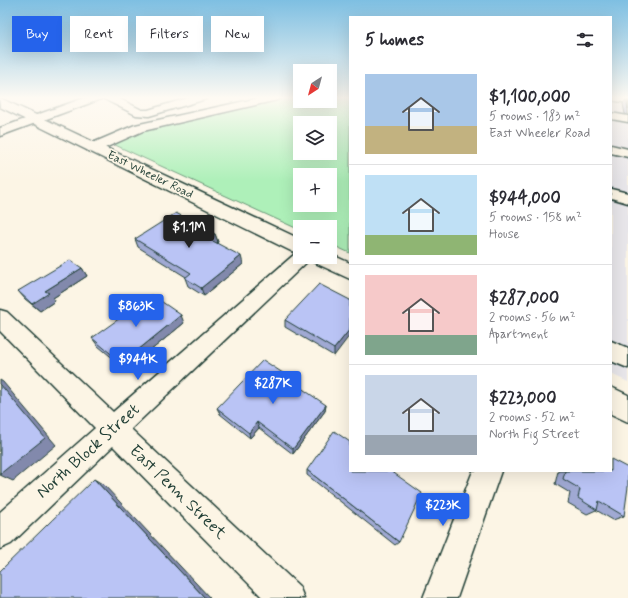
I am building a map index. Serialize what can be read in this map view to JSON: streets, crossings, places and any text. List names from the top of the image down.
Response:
{
  "streets": {
    "main road": ["East Wheeler Road"],
    "street": ["North Block Street", "East Penn Street"]
  },
  "crossings": [
    ["North Block Street", "East Penn Street"]
  ],
  "north": "bottom left",
  "page": {
    "chip": [
      "Buy",
      "Rent",
      "Filters",
      "New"
    ],
    "heading": "5 homes",
    "map_buttons": ["+", "−"],
    "list": [
      {
        "name": "$1,100,000",
        "note": "5 rooms · 183 m² · East Wheeler Road"
      },
      {
        "name": "$944,000",
        "note": "5 rooms · 158 m² · House"
      },
      {
        "name": "$287,000",
        "note": "2 rooms · 56 m² · Apartment"
      },
      {
        "name": "$223,000",
        "note": "2 rooms · 52 m² · North Fig Street"
      }
    ],
    "price": [
      "$1.1M",
      "$863K",
      "$944K",
      "$287K",
      "$223K"
    ]
  }
}
